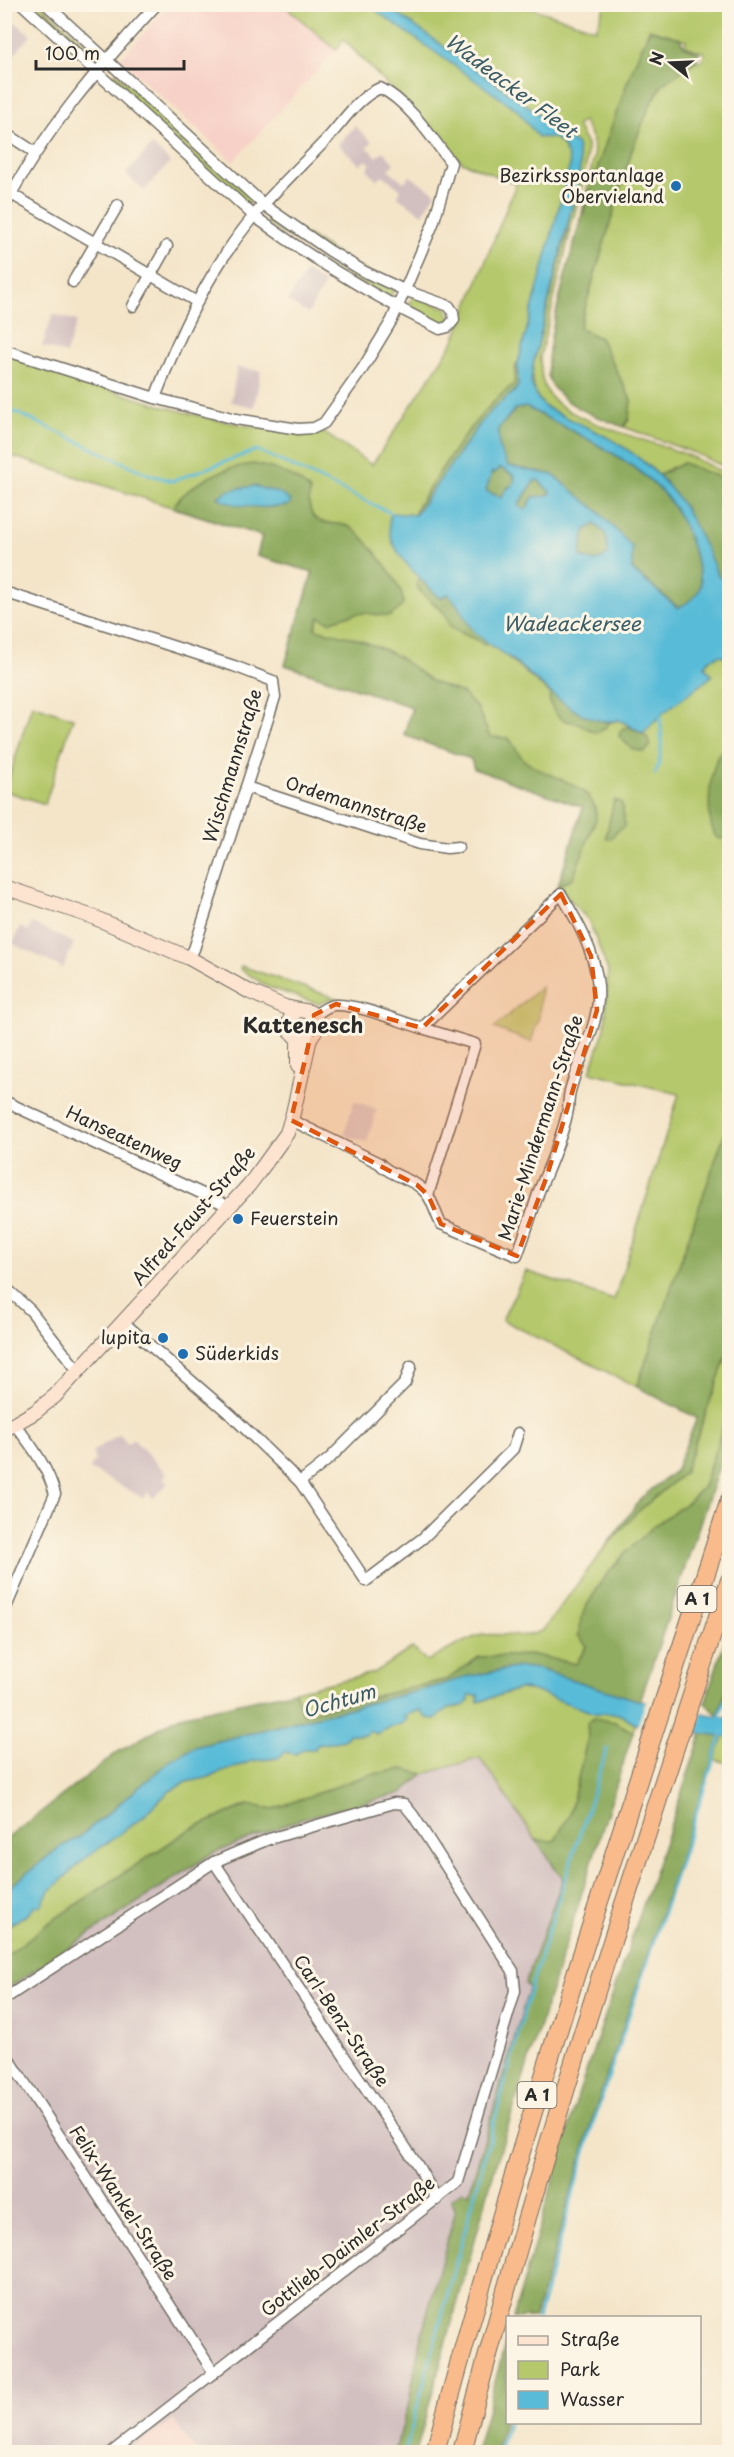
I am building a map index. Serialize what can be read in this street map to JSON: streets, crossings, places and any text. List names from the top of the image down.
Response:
{
  "streets": {
    "highway": ["A 1"],
    "street": [
      "Wischmannstraße",
      "Ordemannstraße",
      "Marie-Mindermann-Straße",
      "Hanseatenweg",
      "Alfred-Faust-Straße",
      "Carl-Benz-Straße",
      "Felix-Wankel-Straße",
      "Gottlieb-Daimler-Straße"
    ]
  },
  "crossings": [
    ["Wischmannstraße", "Ordemannstraße"],
    ["Wischmannstraße", "Alfred-Faust-Straße"],
    ["Hanseatenweg", "Alfred-Faust-Straße"],
    ["Carl-Benz-Straße", "Gottlieb-Daimler-Straße"],
    ["Felix-Wankel-Straße", "Gottlieb-Daimler-Straße"]
  ],
  "districts": ["Kattenesch"],
  "water": ["Wadeacker Fleet", "Wadeackersee", "Ochtum"],
  "places": [
    "Bezirkssportanlage Obervieland",
    "Feuerstein",
    "lupita",
    "Süderkids"
  ],
  "legend": ["Straße", "Park", "Wasser"],
  "scale_bar": "100 m",
  "north": "left"
}
